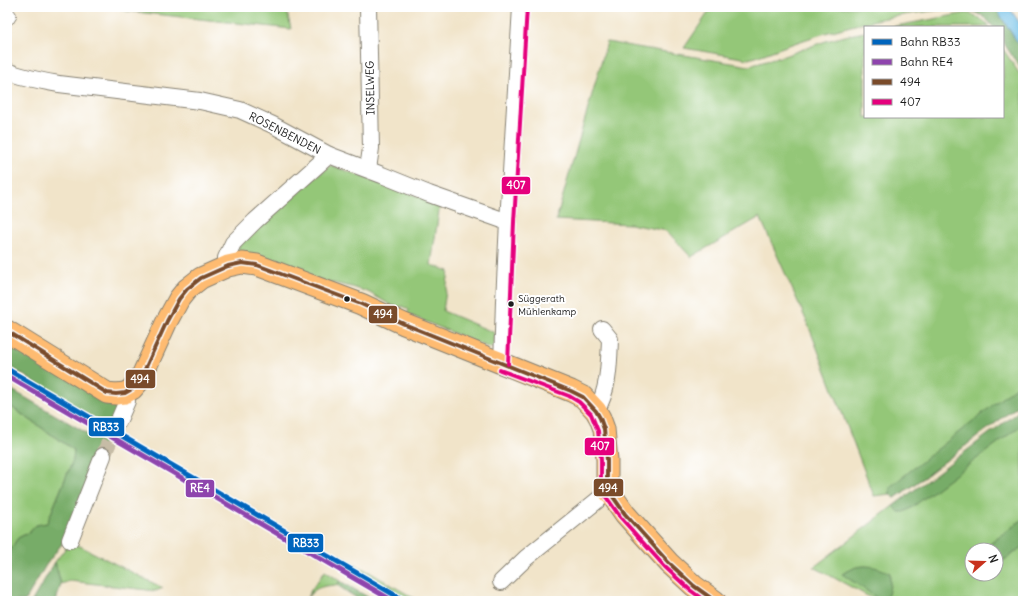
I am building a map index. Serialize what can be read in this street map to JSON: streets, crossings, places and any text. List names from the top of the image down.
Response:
{
  "streets": {
    "street": ["INSELWEG", "ROSENBENDEN"]
  },
  "crossings": [
    ["INSELWEG", "ROSENBENDEN"]
  ],
  "places": ["Süggerath Mühlenkamp"],
  "lines": [
    "transit line 407",
    "transit line 494",
    "rail line RB33",
    "rail line RE4"
  ],
  "legend": [
    "Bahn RB33",
    "Bahn RE4",
    "494",
    "407"
  ],
  "north": "right"
}
